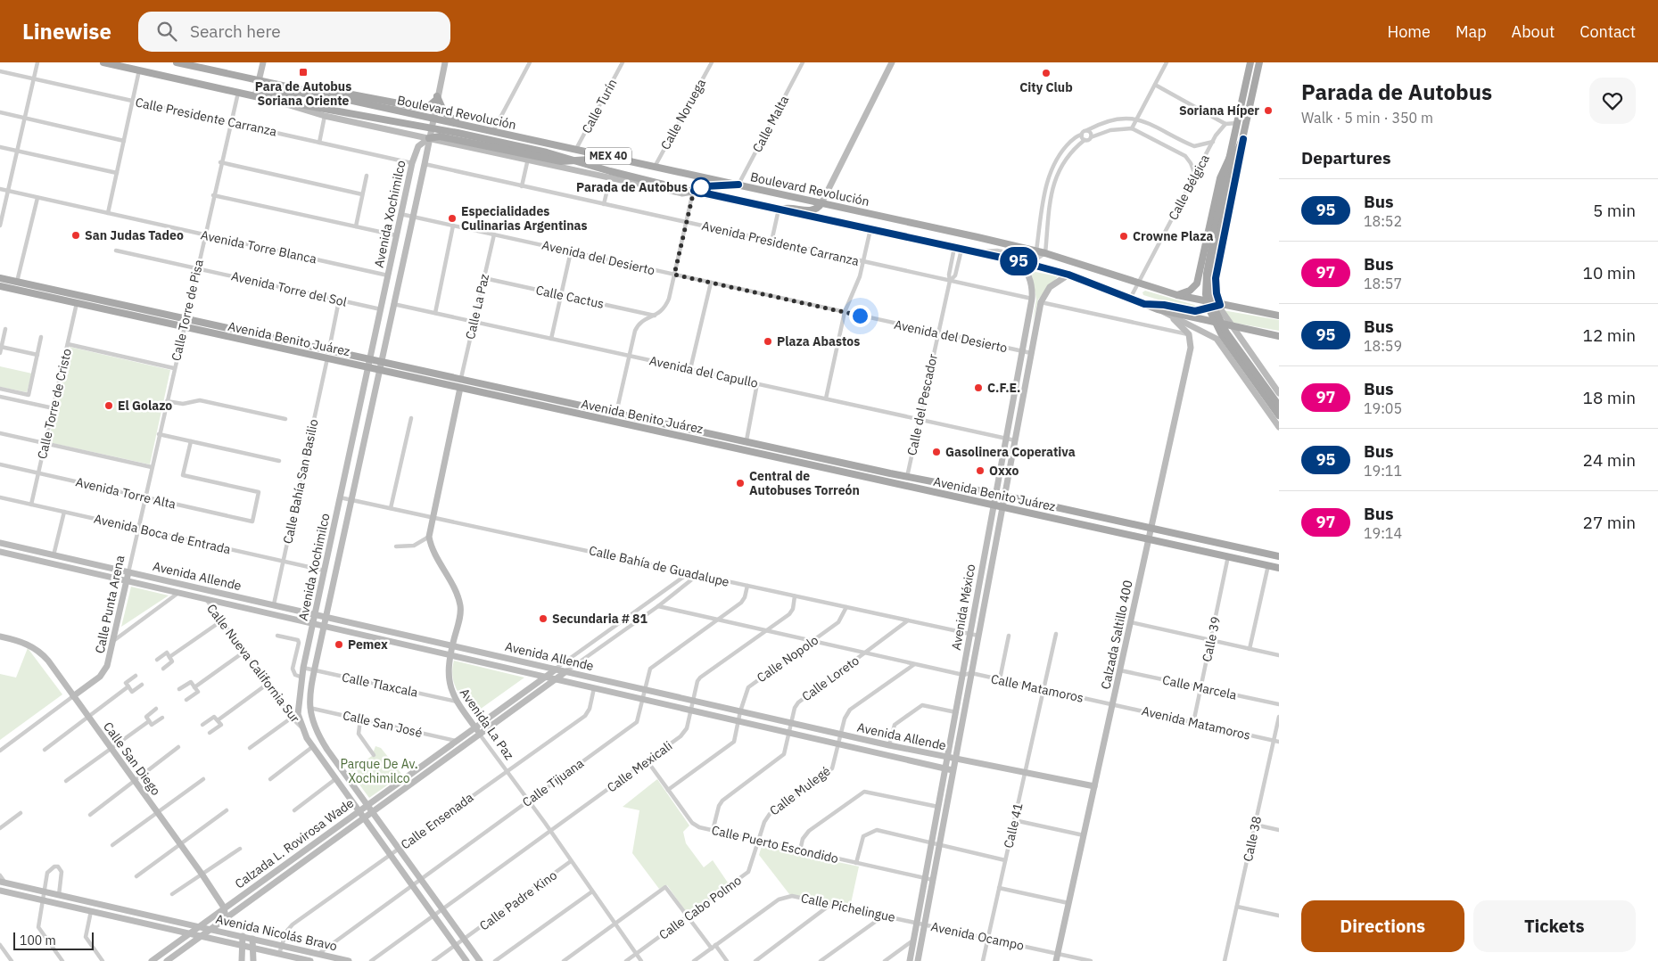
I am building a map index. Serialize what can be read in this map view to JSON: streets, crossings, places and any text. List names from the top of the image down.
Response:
{
  "streets": {
    "main road": ["Boulevard Revolución", "MEX 40", "Avenida Benito Juárez"],
    "street": [
      "Calle Turín",
      "Calle Noruega",
      "Calle Presidente Carranza",
      "Calle Malta",
      "Calle Bélgica",
      "Avenida Xochimilco",
      "Avenida Presidente Carranza",
      "Avenida Torre Blanca",
      "Avenida del Desierto",
      "Avenida Torre del Sol",
      "Calle Cactus",
      "Calle La Paz",
      "Calle Torre de Pisa",
      "Avenida del Capullo",
      "Calle Torre de Cristo",
      "Calle del Pescador",
      "Calle Bahía San Basilio",
      "Avenida Torre Alta",
      "Avenida Boca de Entrada",
      "Calle Bahía de Guadalupe",
      "Avenida Allende",
      "Calle Punta Arena",
      "Avenida México",
      "Calzada Saltillo 400",
      "Calle 39",
      "Calle Nopolo",
      "Calle Nueva California Sur",
      "Calle Loreto",
      "Calle Tlaxcala",
      "Calle Marcela",
      "Calle Matamoros",
      "Avenida Matamoros",
      "Calle San José",
      "Avenida La Paz",
      "Calle San Diego",
      "Calle Mexicali",
      "Calle Tijuana",
      "Calle Mulegé",
      "Calle Ensenada",
      "Calle 41",
      "Calle 38",
      "Calzada L. Rovirosa Wade",
      "Calle Puerto Escondido",
      "Calle Padre Kino",
      "Calle Cabo Polmo",
      "Calle Pichelingue",
      "Avenida Nicolás Bravo",
      "Avenida Ocampo"
    ]
  },
  "crossings": [
    ["Calle Turín", "Boulevard Revolución"],
    ["Boulevard Revolución", "Calle Noruega"],
    ["Boulevard Revolución", "Calle Malta"],
    ["Boulevard Revolución", "Calle Bélgica"],
    ["Boulevard Revolución", "Avenida Xochimilco"],
    ["Calle Presidente Carranza", "Avenida Xochimilco"],
    ["Calle Presidente Carranza", "Calle Torre de Pisa"],
    ["MEX 40", "Calle Bélgica"],
    ["MEX 40", "Avenida Xochimilco"],
    ["MEX 40", "Calle Torre de Pisa"],
    ["MEX 40", "Avenida México"],
    ["Avenida Xochimilco", "Avenida Presidente Carranza"],
    ["Avenida Xochimilco", "Avenida Torre Blanca"],
    ["Avenida Xochimilco", "Avenida del Desierto"],
    ["Avenida Xochimilco", "Avenida Torre del Sol"],
    ["Avenida Xochimilco", "Avenida Benito Juárez"],
    ["Avenida Xochimilco", "Avenida del Capullo"],
    ["Avenida Xochimilco", "Avenida Boca de Entrada"],
    ["Avenida Xochimilco", "Calle Bahía de Guadalupe"],
    ["Avenida Xochimilco", "Avenida Allende"],
    ["Avenida Xochimilco", "Calle Nueva California Sur"],
    ["Avenida Xochimilco", "Calle Tlaxcala"],
    ["Avenida Xochimilco", "Calle San José"],
    ["Avenida Xochimilco", "Calle Mexicali"],
    ["Avenida Xochimilco", "Calle Tijuana"],
    ["Avenida Xochimilco", "Calle Ensenada"],
    ["Avenida Xochimilco", "Calzada L. Rovirosa Wade"],
    ["Avenida Xochimilco", "Calle Padre Kino"],
    ["Avenida Presidente Carranza", "Calle del Pescador"],
    ["Avenida Presidente Carranza", "Avenida México"],
    ["Avenida Torre Blanca", "Calle Torre de Pisa"],
    ["Avenida del Desierto", "Calle La Paz"],
    ["Avenida del Desierto", "Calle del Pescador"],
    ["Avenida del Desierto", "Avenida México"],
    ["Avenida Torre del Sol", "Calle Torre de Pisa"],
    ["Calle Cactus", "Calle La Paz"],
    ["Calle La Paz", "Avenida Benito Juárez"],
    ["Calle La Paz", "Avenida del Capullo"],
    ["Calle Torre de Pisa", "Avenida Benito Juárez"],
    ["Calle Torre de Pisa", "Avenida Torre Alta"],
    ["Calle Torre de Pisa", "Avenida Boca de Entrada"],
    ["Calle Torre de Pisa", "Calle Punta Arena"],
    ["Avenida Benito Juárez", "Calle Torre de Cristo"],
    ["Avenida Benito Juárez", "Calle del Pescador"],
    ["Avenida Benito Juárez", "Calle Bahía San Basilio"],
    ["Avenida Benito Juárez", "Avenida México"],
    ["Avenida Benito Juárez", "Calzada Saltillo 400"],
    ["Avenida Benito Juárez", "Calle 39"],
    ["Avenida Benito Juárez", "Avenida La Paz"],
    ["Avenida del Capullo", "Calle del Pescador"],
    ["Avenida del Capullo", "Avenida México"],
    ["Calle Torre de Cristo", "Avenida Torre Alta"],
    ["Calle Torre de Cristo", "Avenida Boca de Entrada"],
    ["Calle Bahía San Basilio", "Avenida Boca de Entrada"],
    ["Calle Bahía San Basilio", "Avenida Allende"],
    ["Avenida Boca de Entrada", "Calle Punta Arena"],
    ["Calle Bahía de Guadalupe", "Avenida México"],
    ["Calle Bahía de Guadalupe", "Calle Nopolo"],
    ["Calle Bahía de Guadalupe", "Calle Loreto"],
    ["Calle Bahía de Guadalupe", "Avenida La Paz"],
    ["Calle Bahía de Guadalupe", "Calle Mexicali"],
    ["Calle Bahía de Guadalupe", "Calle Tijuana"],
    ["Calle Bahía de Guadalupe", "Calzada L. Rovirosa Wade"],
    ["Avenida Allende", "Calle Punta Arena"],
    ["Avenida Allende", "Avenida México"],
    ["Avenida Allende", "Calzada Saltillo 400"],
    ["Avenida Allende", "Calle Nopolo"],
    ["Avenida Allende", "Calle Nueva California Sur"],
    ["Avenida Allende", "Calle Loreto"],
    ["Avenida Allende", "Avenida La Paz"],
    ["Avenida Allende", "Calle Mexicali"],
    ["Avenida Allende", "Calle Tijuana"],
    ["Avenida Allende", "Calle Mulegé"],
    ["Avenida Allende", "Calle Ensenada"],
    ["Avenida Allende", "Calle 41"],
    ["Avenida Allende", "Calzada L. Rovirosa Wade"],
    ["Calle Punta Arena", "Calle San Diego"],
    ["Avenida México", "Calle Matamoros"],
    ["Avenida México", "Calle Puerto Escondido"],
    ["Avenida México", "Calle Pichelingue"],
    ["Avenida México", "Avenida Ocampo"],
    ["Calzada Saltillo 400", "Calle Marcela"],
    ["Calzada Saltillo 400", "Calle Matamoros"],
    ["Calzada Saltillo 400", "Avenida Matamoros"],
    ["Calzada Saltillo 400", "Avenida Ocampo"],
    ["Calle 39", "Calle Marcela"],
    ["Calle 39", "Avenida Matamoros"],
    ["Calle Nopolo", "Calle Puerto Escondido"],
    ["Calle Loreto", "Calle Puerto Escondido"],
    ["Calle Tlaxcala", "Avenida La Paz"],
    ["Calle Matamoros", "Avenida Matamoros"],
    ["Calle Matamoros", "Calle 41"],
    ["Avenida Matamoros", "Calle 38"],
    ["Calle San José", "Calzada L. Rovirosa Wade"],
    ["Avenida La Paz", "Calle Mexicali"],
    ["Avenida La Paz", "Calle Tijuana"],
    ["Avenida La Paz", "Calle Ensenada"],
    ["Avenida La Paz", "Calzada L. Rovirosa Wade"],
    ["Avenida La Paz", "Calle Padre Kino"],
    ["Avenida La Paz", "Calle Cabo Polmo"],
    ["Calle San Diego", "Calzada L. Rovirosa Wade"],
    ["Calle Mexicali", "Calle Puerto Escondido"],
    ["Calle Tijuana", "Avenida Nicolás Bravo"],
    ["Calle Mulegé", "Calle Puerto Escondido"],
    ["Calle Mulegé", "Calle Cabo Polmo"],
    ["Calle Ensenada", "Avenida Nicolás Bravo"],
    ["Calle 41", "Avenida Ocampo"],
    ["Calzada L. Rovirosa Wade", "Avenida Nicolás Bravo"],
    ["Calle Puerto Escondido", "Calle Cabo Polmo"],
    ["Calle Pichelingue", "Avenida Ocampo"]
  ],
  "parks": ["Parque De Av. Xochimilco"],
  "places": {
    "transit": ["Para de Autobus Soriana Oriente"],
    "other": [
      "City Club",
      "Soriana Híper",
      "Parada de Autobus",
      "Especialidades Culinarias Argentinas",
      "San Judas Tadeo",
      "Crowne Plaza",
      "Plaza Abastos",
      "C.F.E.",
      "El Golazo",
      "Gasolinera Coperativa",
      "Oxxo",
      "Central de Autobuses Torreón",
      "Secundaria # 81",
      "Pemex"
    ]
  },
  "lines": ["bus line 95"],
  "scale_bar": "100 m",
  "page": {
    "header": "Linewise",
    "search": "Search here",
    "nav": [
      "Home",
      "Map",
      "About",
      "Contact"
    ],
    "on_map": "95",
    "heading": [
      ["Parada de Autobus", "Walk · 5 min · 350 m"],
      "Departures"
    ],
    "list": [
      {
        "mark": "95",
        "name": "Bus",
        "note": "18:52",
        "value": "5 min"
      },
      {
        "mark": "97",
        "name": "Bus",
        "note": "18:57",
        "value": "10 min"
      },
      {
        "mark": "95",
        "name": "Bus",
        "note": "18:59",
        "value": "12 min"
      },
      {
        "mark": "97",
        "name": "Bus",
        "note": "19:05",
        "value": "18 min"
      },
      {
        "mark": "95",
        "name": "Bus",
        "note": "19:11",
        "value": "24 min"
      },
      {
        "mark": "97",
        "name": "Bus",
        "note": "19:14",
        "value": "27 min"
      }
    ],
    "buttons": ["Directions", "Tickets"],
    "scale": "100 m"
  }
}
